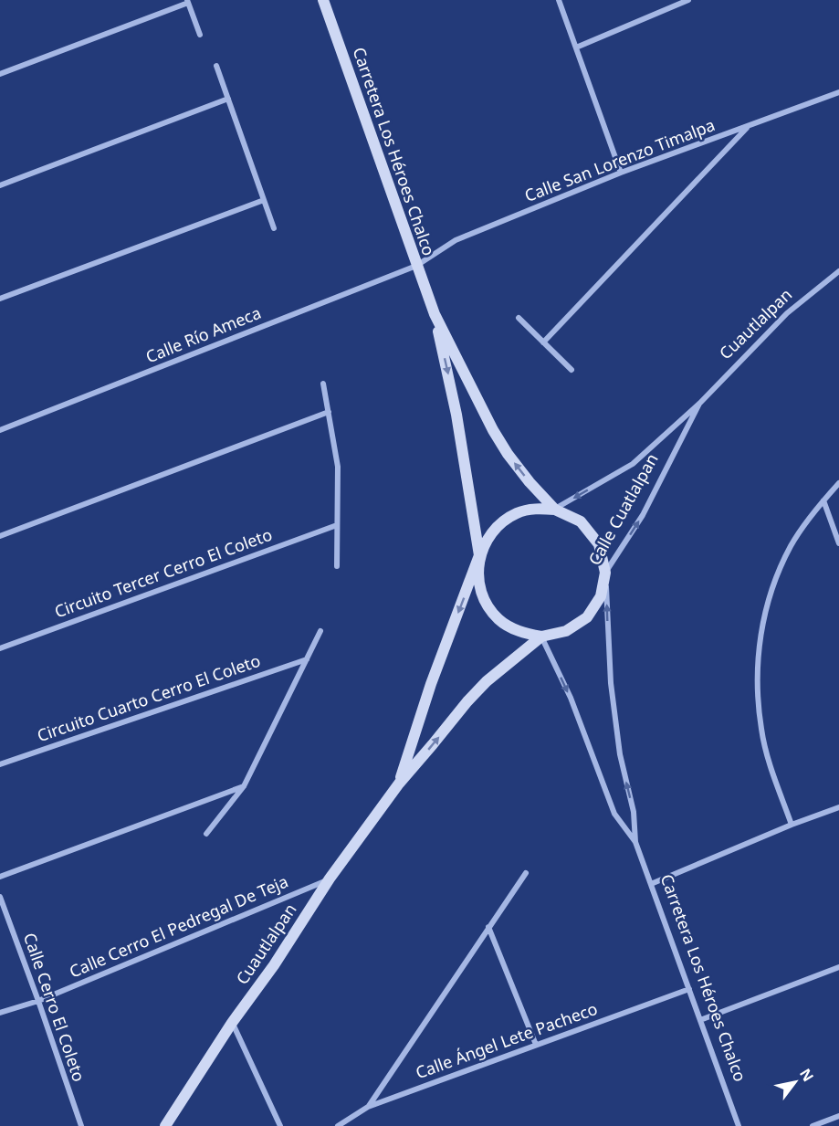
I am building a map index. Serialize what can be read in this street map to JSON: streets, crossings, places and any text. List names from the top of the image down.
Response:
{
  "streets": {
    "street": [
      "Carretera Los Héroes Chalco",
      "Calle San Lorenzo Timalpa",
      "Cuautlalpan",
      "Calle Río Ameca",
      "Calle Cuatlalpan",
      "Circuito Tercer Cerro El Coleto",
      "Circuito Cuarto Cerro El Coleto",
      "Calle Cerro El Pedregal De Teja",
      "Calle Cerro El Coleto",
      "Calle Ángel Lete Pacheco"
    ]
  },
  "crossings": [
    ["Carretera Los Héroes Chalco", "Calle San Lorenzo Timalpa"],
    ["Carretera Los Héroes Chalco", "Calle Río Ameca"],
    ["Carretera Los Héroes Chalco", "Calle Cuatlalpan"],
    ["Carretera Los Héroes Chalco", "Calle Ángel Lete Pacheco"],
    ["Calle San Lorenzo Timalpa", "Calle Río Ameca"],
    ["Cuautlalpan", "Calle Cuatlalpan"],
    ["Cuautlalpan", "Calle Cerro El Pedregal De Teja"],
    ["Calle Cerro El Pedregal De Teja", "Calle Cerro El Coleto"]
  ],
  "north": "top right"
}
